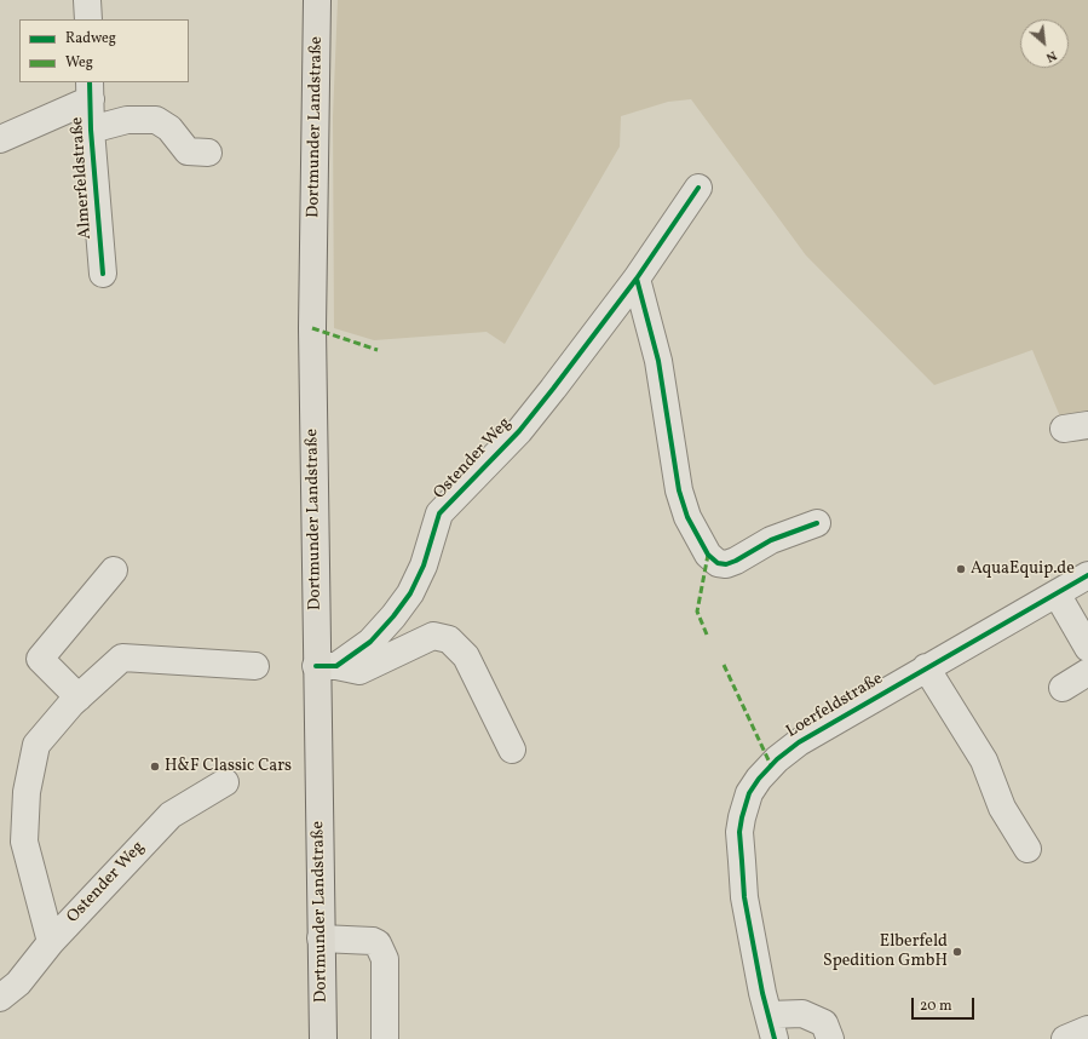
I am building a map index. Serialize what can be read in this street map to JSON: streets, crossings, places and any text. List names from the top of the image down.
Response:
{
  "streets": {
    "main road": ["Dortmunder Landstraße"],
    "street": ["Almerfeldstraße", "Ostender Weg", "Loerfeldstraße"]
  },
  "crossings": [
    ["Dortmunder Landstraße", "Ostender Weg"]
  ],
  "places": ["AquaEquip.de", "H&F Classic Cars", "Elberfeld Spedition GmbH"],
  "legend": ["Radweg", "Weg"],
  "scale_bar": "20 m",
  "north": "bottom right"
}
